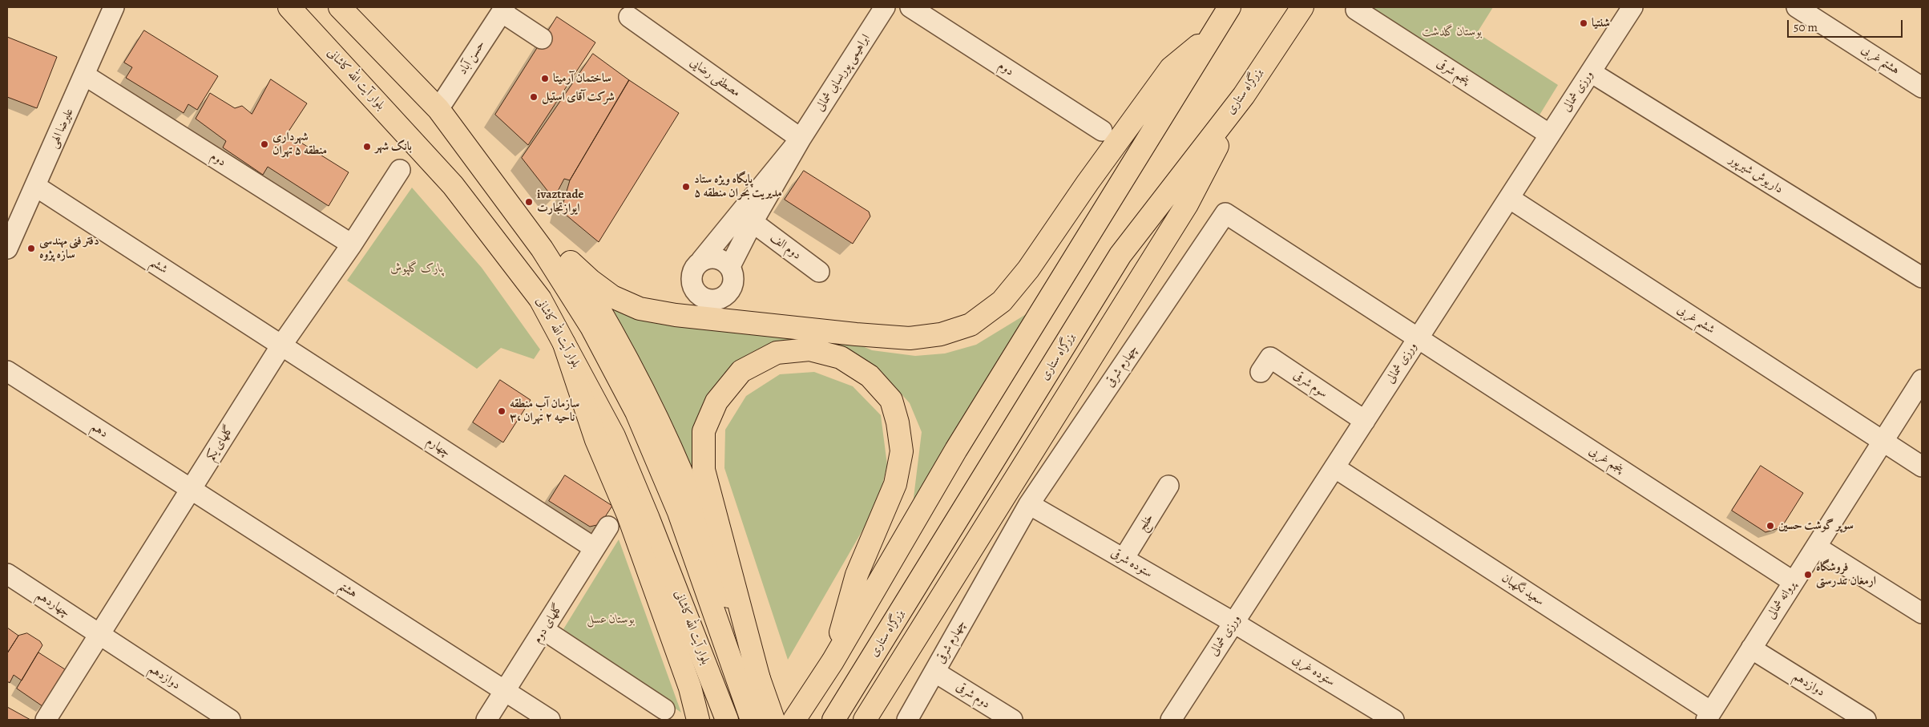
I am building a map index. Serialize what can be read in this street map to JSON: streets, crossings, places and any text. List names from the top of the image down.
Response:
{
  "streets": {
    "main road": ["بلوار آیت الله کاشانی", "بزرگراه ستاری"],
    "street": [
      "حسن آباد",
      "هشتم غربی",
      "دوم",
      "پنجم شرقی",
      "ابراهیمی پوربسابی شمالی",
      "مصطفی رضایی",
      "ورزی شمالی",
      "علیرضا الهی",
      "داریوش شیرپور",
      "دوم الف",
      "ششم",
      "ششم غربی",
      "چهارم شرقی",
      "سوم شرقی",
      "دهم",
      "گلهای یکم",
      "چهارم",
      "پنجم غربی",
      "خلج",
      "ستوده شرقی",
      "هشتم",
      "سعید نگهبان",
      "پروانه شمالی",
      "چهاردهم",
      "گلهای دوم",
      "ستوده غربی",
      "دوازدهم",
      "دوم شرقی"
    ]
  },
  "crossings": [
    ["حسن آباد", "بلوار آیت الله کاشانی"],
    ["دوم", "علیرضا الهی"],
    ["دوم", "گلهای یکم"],
    ["پنجم شرقی", "ورزی شمالی"],
    ["ابراهیمی پوربسابی شمالی", "مصطفی رضایی"],
    ["ابراهیمی پوربسابی شمالی", "دوم الف"],
    ["ورزی شمالی", "داریوش شیرپور"],
    ["ورزی شمالی", "ششم غربی"],
    ["ورزی شمالی", "چهارم شرقی"],
    ["ورزی شمالی", "سوم شرقی"],
    ["ورزی شمالی", "پنجم غربی"],
    ["ورزی شمالی", "ستوده شرقی"],
    ["ورزی شمالی", "سعید نگهبان"],
    ["ورزی شمالی", "ستوده غربی"],
    ["علیرضا الهی", "ششم"],
    ["ششم", "گلهای یکم"],
    ["ششم", "چهارم"],
    ["ششم غربی", "پروانه شمالی"],
    ["چهارم شرقی", "پنجم غربی"],
    ["چهارم شرقی", "ستوده شرقی"],
    ["چهارم شرقی", "دوم شرقی"],
    ["دهم", "گلهای یکم"],
    ["دهم", "هشتم"],
    ["گلهای یکم", "چهارم"],
    ["گلهای یکم", "هشتم"],
    ["گلهای یکم", "چهاردهم"],
    ["گلهای یکم", "دوازدهم"],
    ["چهارم", "گلهای دوم"],
    ["پنجم غربی", "پروانه شمالی"],
    ["خلج", "ستوده شرقی"],
    ["ستوده شرقی", "ستوده غربی"],
    ["هشتم", "گلهای دوم"],
    ["سعید نگهبان", "پروانه شمالی"],
    ["پروانه شمالی", "دوازدهم"],
    ["چهاردهم", "دوازدهم"]
  ],
  "parks": ["بوستان گلدشت", "پارک گلپوش", "بوستان عسل"],
  "places": [
    "شنتیا",
    "ساختمان آرمیتا",
    "شرکت آقای استیل",
    "شهرداری منطقه ۵ تهران",
    "بانک شهر",
    "پایگاه ویژه ستاد مدیریت بحران منطقه ۵",
    "ivaztrade ایوازتجارت",
    "دفتر فنی مهندسی سازه پژوه",
    "سازمان آب منطقه ۳، ناحیه ۲ تهران",
    "سوپر گوشت حسین",
    "فروشگاه ارمغان تندرستی"
  ],
  "scale_bar": "50 m"
}
